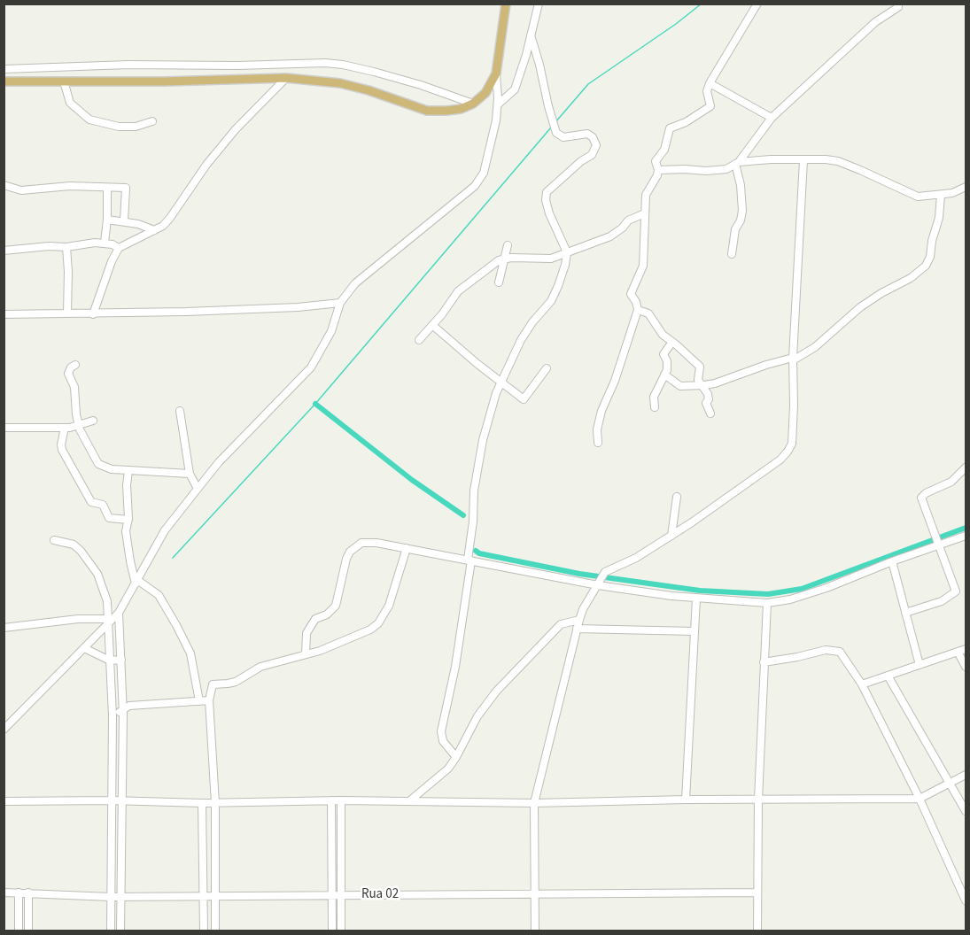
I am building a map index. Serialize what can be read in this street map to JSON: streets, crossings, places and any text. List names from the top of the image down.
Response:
{
  "streets": {
    "street": ["Rua 02"]
  }
}
